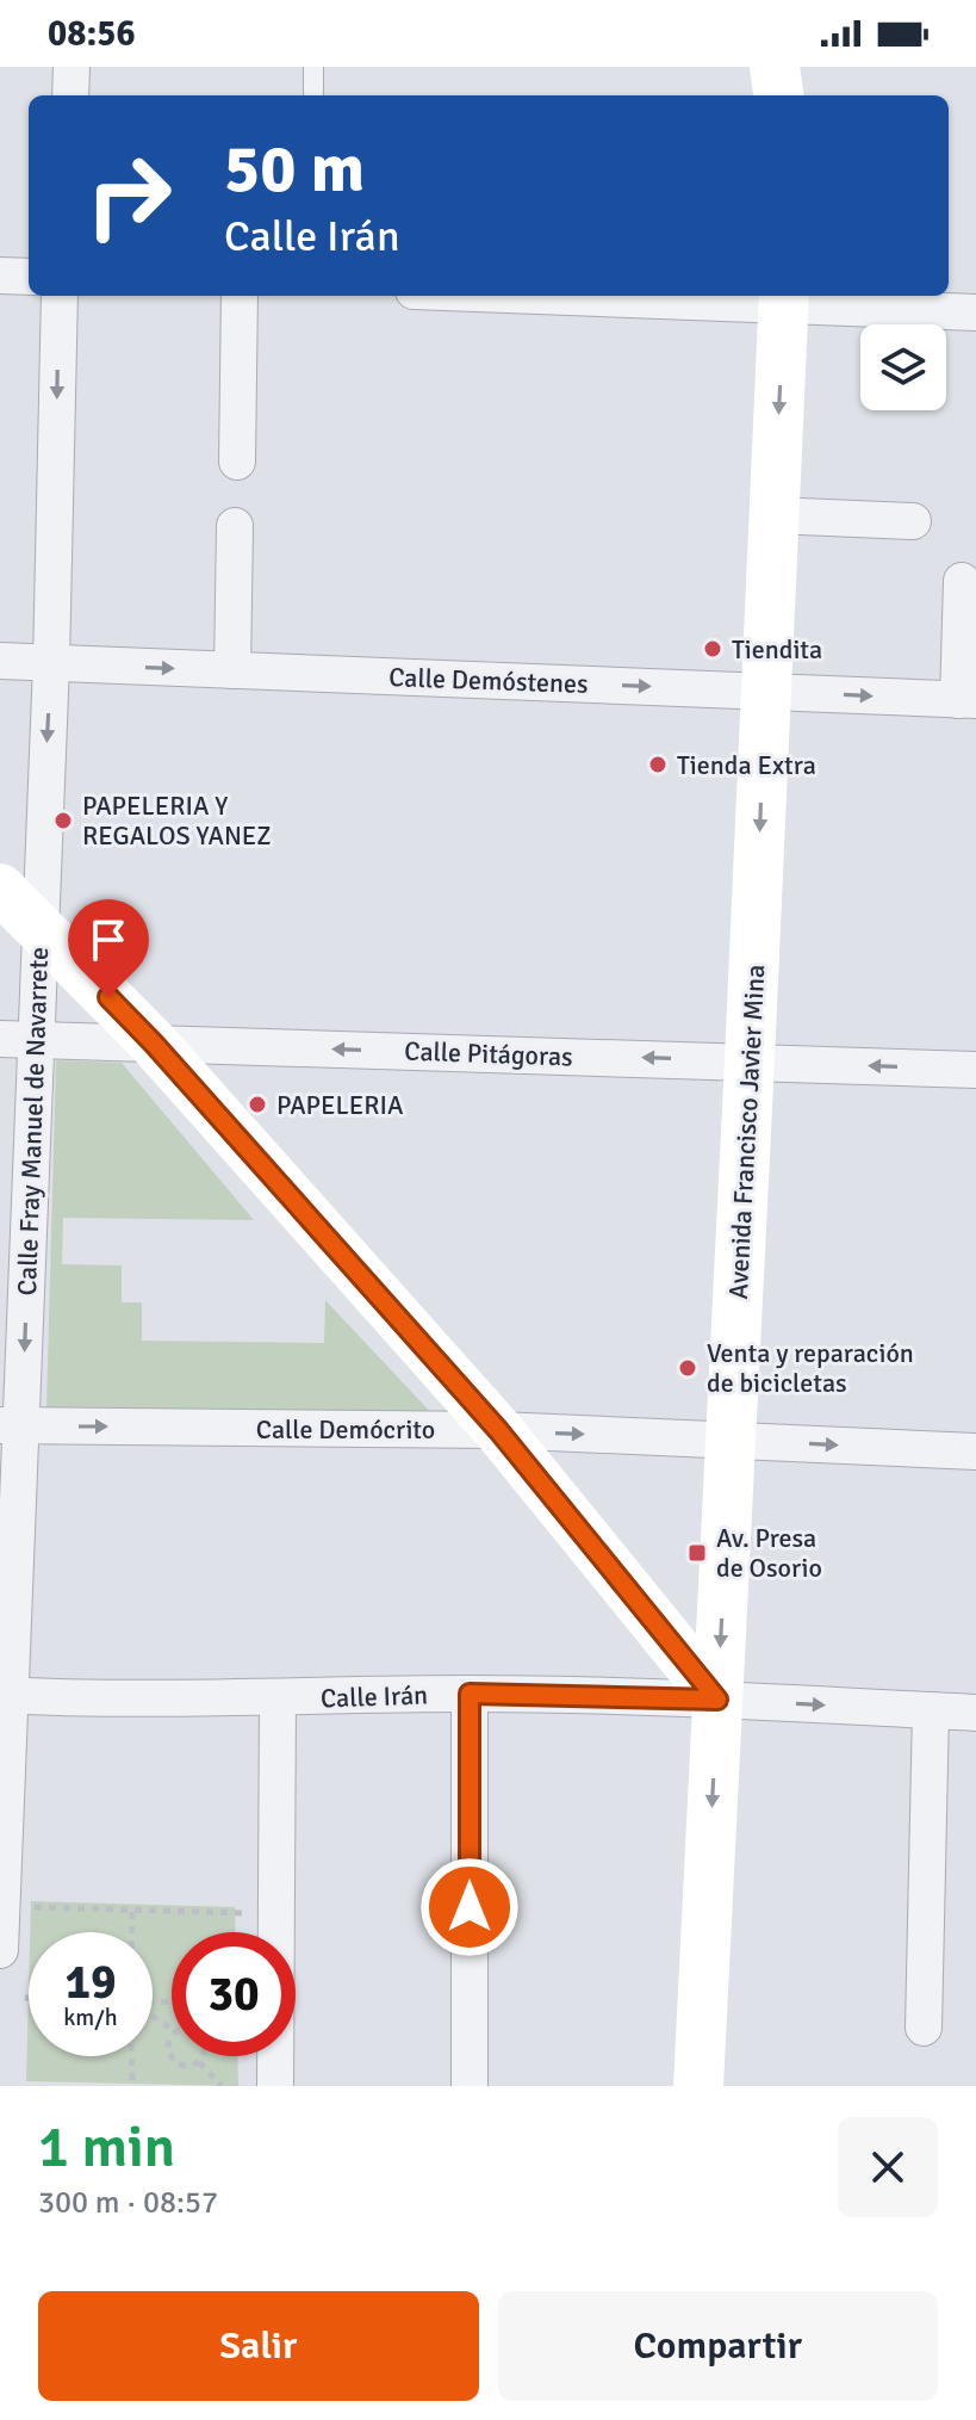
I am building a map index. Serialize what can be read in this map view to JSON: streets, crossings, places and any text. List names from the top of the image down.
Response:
{
  "streets": {
    "main road": ["Avenida Francisco Javier Mina"],
    "street": [
      "Calle Demóstenes",
      "Calle Pitágoras",
      "Calle Fray Manuel de Navarrete",
      "Calle Demócrito",
      "Calle Irán"
    ]
  },
  "crossings": [
    ["Calle Demóstenes", "Calle Fray Manuel de Navarrete"],
    ["Calle Demóstenes", "Avenida Francisco Javier Mina"],
    ["Calle Pitágoras", "Calle Fray Manuel de Navarrete"],
    ["Calle Pitágoras", "Avenida Francisco Javier Mina"],
    ["Calle Fray Manuel de Navarrete", "Calle Demócrito"],
    ["Calle Fray Manuel de Navarrete", "Calle Irán"],
    ["Avenida Francisco Javier Mina", "Calle Demócrito"],
    ["Avenida Francisco Javier Mina", "Calle Irán"]
  ],
  "one_way": [
    "Calle Demóstenes",
    "Calle Pitágoras",
    "Calle Fray Manuel de Navarrete",
    "Avenida Francisco Javier Mina",
    "Calle Demócrito"
  ],
  "places": {
    "other": [
      "Tiendita",
      "Tienda Extra",
      "PAPELERIA Y REGALOS YANEZ",
      "PAPELERIA",
      "Venta y reparación de bicicletas"
    ],
    "transit": ["Av. Presa de Osorio"]
  },
  "page": {
    "status": "08:56",
    "turn": ["50 m", "Calle Irán"],
    "speed": "19 km/h",
    "limit": "30",
    "heading": ["1 min", "300 m · 08:57"],
    "buttons": ["Salir", "Compartir"]
  }
}
